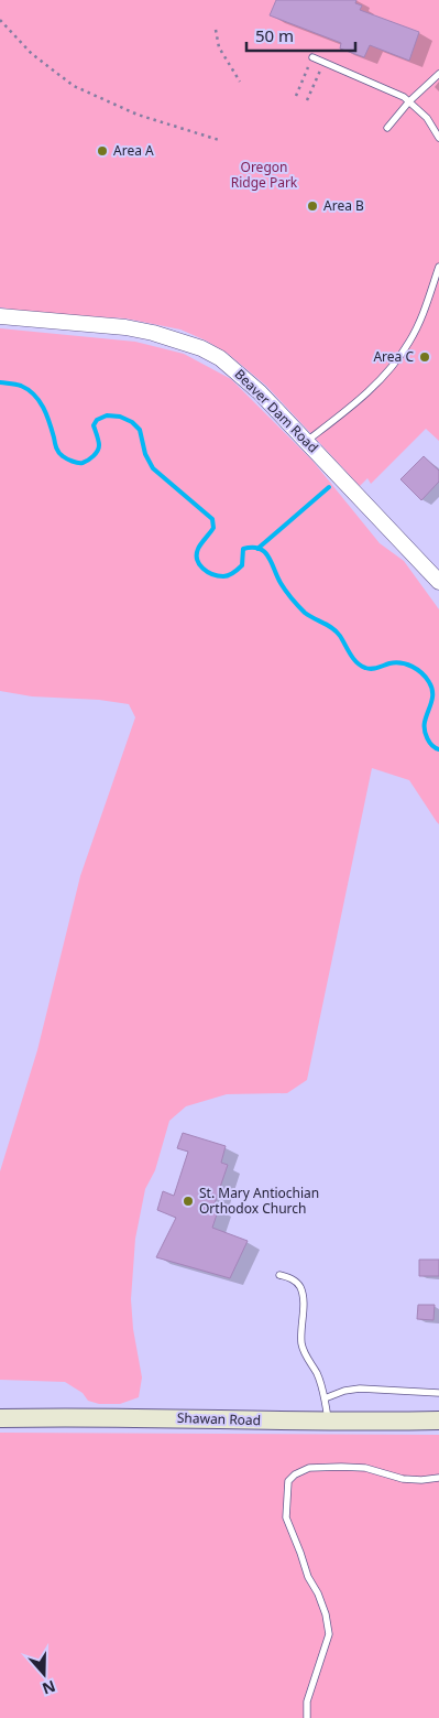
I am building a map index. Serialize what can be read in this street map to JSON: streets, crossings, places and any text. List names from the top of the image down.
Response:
{
  "streets": {
    "main road": ["Shawan Road"],
    "street": ["Beaver Dam Road"]
  },
  "parks": ["Oregon Ridge Park"],
  "places": [
    "Area A",
    "Area B",
    "Area C",
    "St. Mary Antiochian Orthodox Church"
  ],
  "scale_bar": "50 m",
  "north": "bottom"
}
